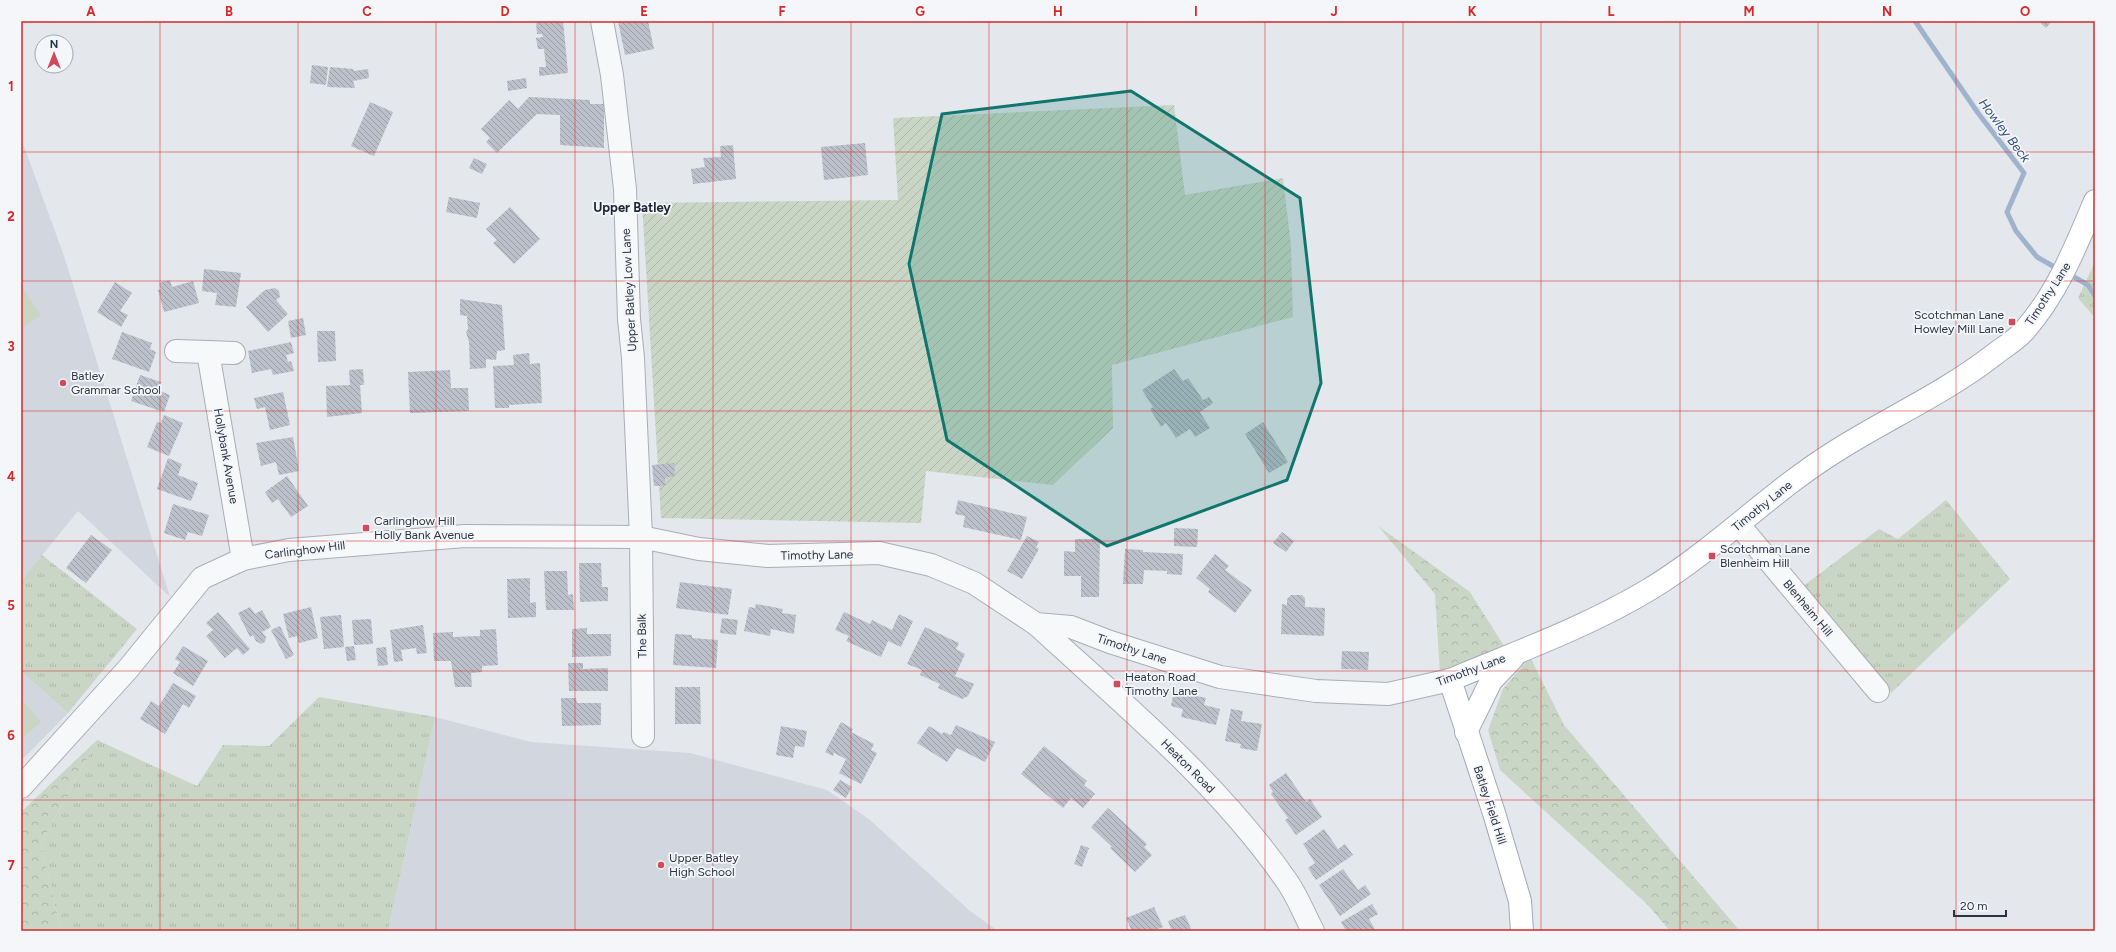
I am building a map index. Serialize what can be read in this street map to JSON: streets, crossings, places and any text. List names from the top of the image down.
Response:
{
  "streets": {
    "main road": ["Timothy Lane", "Batley Field Hill"],
    "street": [
      "Upper Batley Low Lane",
      "Hollybank Avenue",
      "Carlinghow Hill",
      "Blenheim Hill",
      "The Balk",
      "Heaton Road"
    ]
  },
  "crossings": [
    ["Upper Batley Low Lane", "Timothy Lane"],
    ["Upper Batley Low Lane", "Carlinghow Hill"],
    ["Upper Batley Low Lane", "The Balk"],
    ["Timothy Lane", "Carlinghow Hill"],
    ["Timothy Lane", "Blenheim Hill"],
    ["Timothy Lane", "The Balk"],
    ["Timothy Lane", "Heaton Road"],
    ["Timothy Lane", "Batley Field Hill"],
    ["Hollybank Avenue", "Carlinghow Hill"],
    ["Carlinghow Hill", "The Balk"]
  ],
  "districts": ["Upper Batley"],
  "water": ["Howley Beck"],
  "places": {
    "transit": [
      "Scotchman Lane Howley Mill Lane",
      "Carlinghow Hill Holly Bank Avenue",
      "Scotchman Lane Blenheim Hill",
      "Heaton Road Timothy Lane"
    ],
    "other": ["Batley Grammar School", "Upper Batley High School"]
  },
  "scale_bar": "20 m",
  "north": "top",
  "grid": {
    "columns": [
      "A",
      "B",
      "C",
      "D",
      "E",
      "F",
      "G",
      "H",
      "I",
      "J",
      "K",
      "L",
      "M",
      "N",
      "O"
    ],
    "rows": [
      "1",
      "2",
      "3",
      "4",
      "5",
      "6",
      "7"
    ]
  }
}
